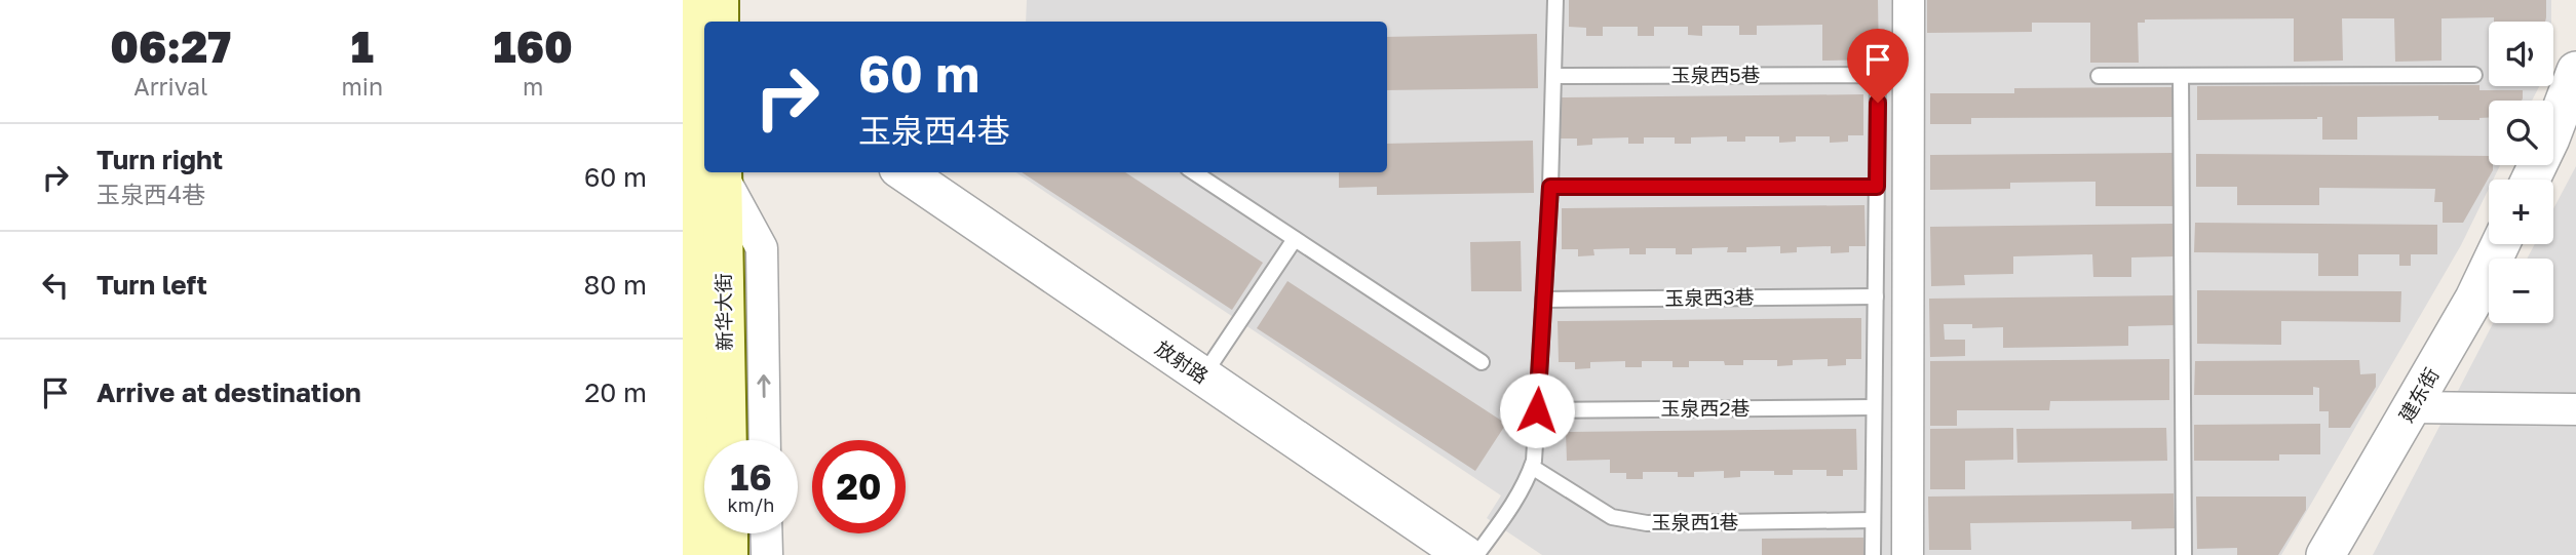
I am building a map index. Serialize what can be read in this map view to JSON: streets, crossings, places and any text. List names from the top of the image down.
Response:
{
  "streets": {
    "main road": ["新华大街"],
    "street": ["放射路", "建东街"],
    "lane": [
      "玉泉西5巷",
      "玉泉西3巷",
      "玉泉西2巷",
      "玉泉西1巷"
    ]
  },
  "page": {
    "eta": [
      "06:27",
      "Arrival",
      "1",
      "min",
      "160",
      "m"
    ],
    "map_buttons": ["+", "−"],
    "turn": ["60 m", "玉泉西4巷"],
    "list": [
      {
        "name": "Turn right",
        "note": "玉泉西4巷",
        "value": "60 m"
      },
      {
        "name": "Turn left",
        "value": "80 m"
      },
      {
        "name": "Arrive at destination",
        "value": "20 m"
      }
    ],
    "speed": "16 km/h",
    "limit": "20"
  }
}
